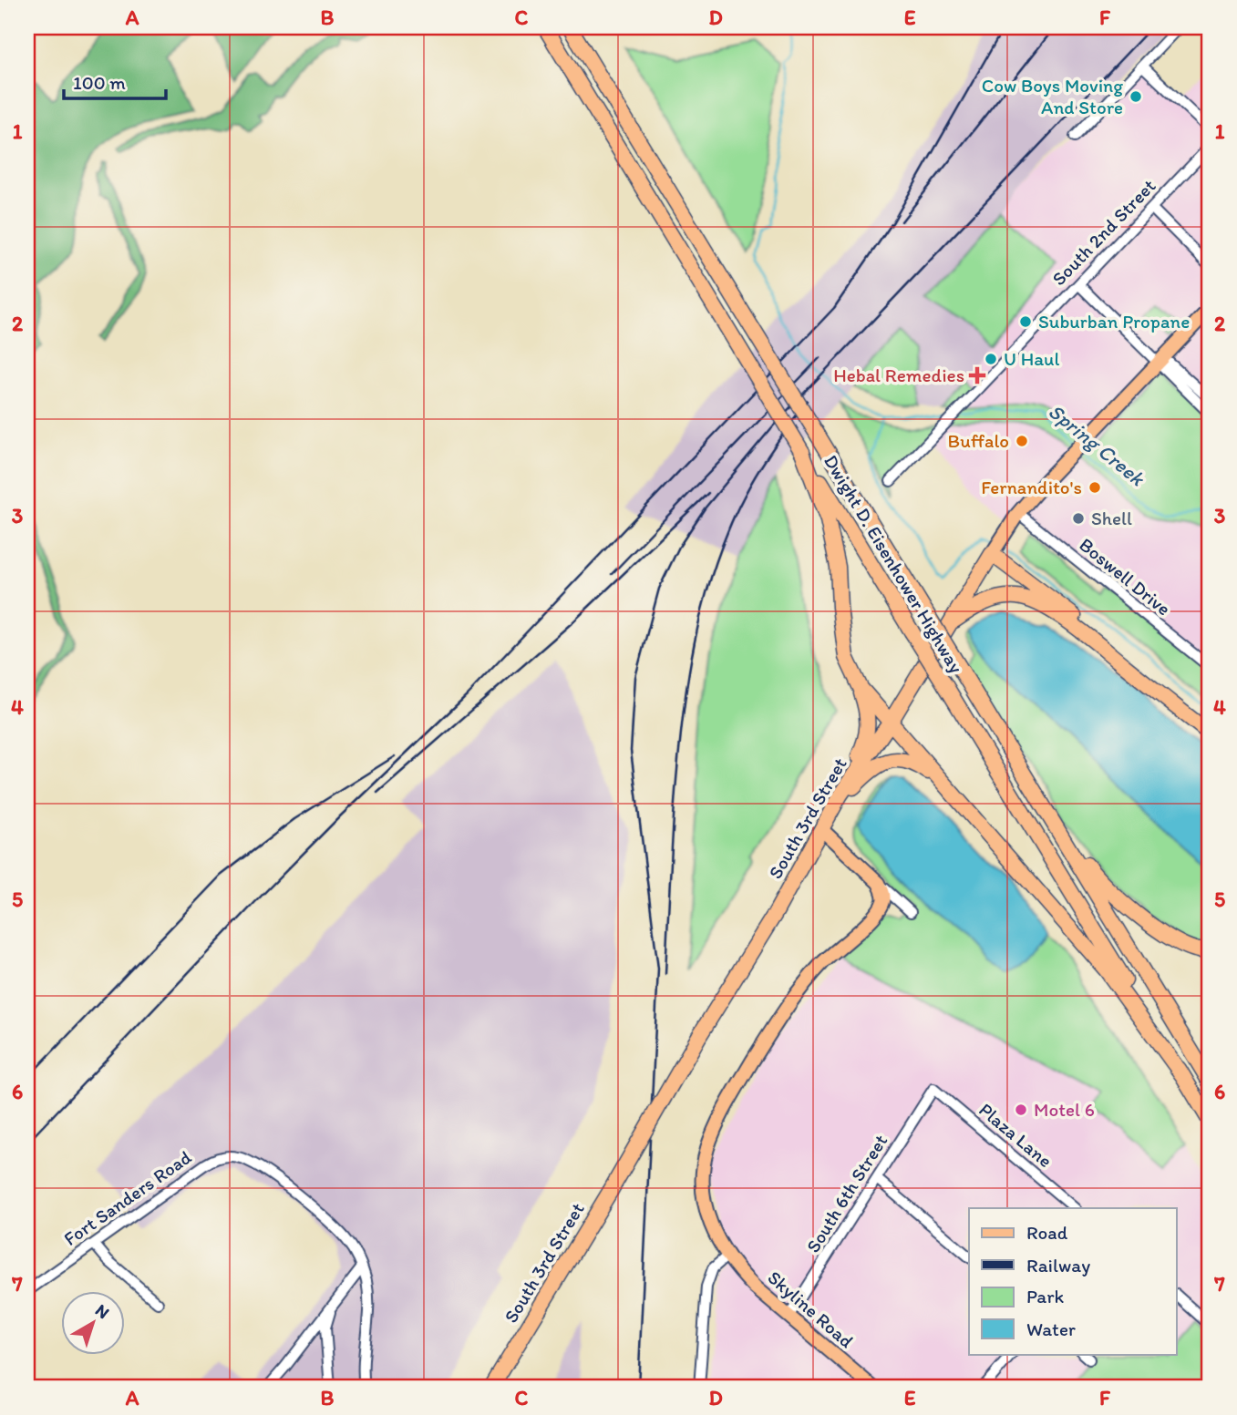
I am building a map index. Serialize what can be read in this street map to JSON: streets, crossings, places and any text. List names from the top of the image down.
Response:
{
  "streets": {
    "highway": ["Dwight D. Eisenhower Highway", "South 3rd Street"],
    "main road": ["Skyline Road"],
    "street": [
      "South 2nd Street",
      "Boswell Drive",
      "Plaza Lane",
      "South 6th Street",
      "Fort Sanders Road"
    ]
  },
  "crossings": [
    ["Boswell Drive", "South 3rd Street"],
    ["Plaza Lane", "South 6th Street"],
    ["South 6th Street", "Skyline Road"]
  ],
  "water": ["Spring Creek"],
  "places": {
    "other": [
      "Cow Boys Moving And Store",
      "Suburban Propane",
      "U Haul",
      "Buffalo",
      "Fernandito's",
      "Shell",
      "Motel 6"
    ],
    "health": ["Hebal Remedies"]
  },
  "legend": [
    "Road",
    "Railway",
    "Park",
    "Water"
  ],
  "scale_bar": "100 m",
  "north": "top right",
  "grid": {
    "columns": [
      "A",
      "B",
      "C",
      "D",
      "E",
      "F"
    ],
    "rows": [
      "1",
      "2",
      "3",
      "4",
      "5",
      "6",
      "7"
    ]
  }
}
